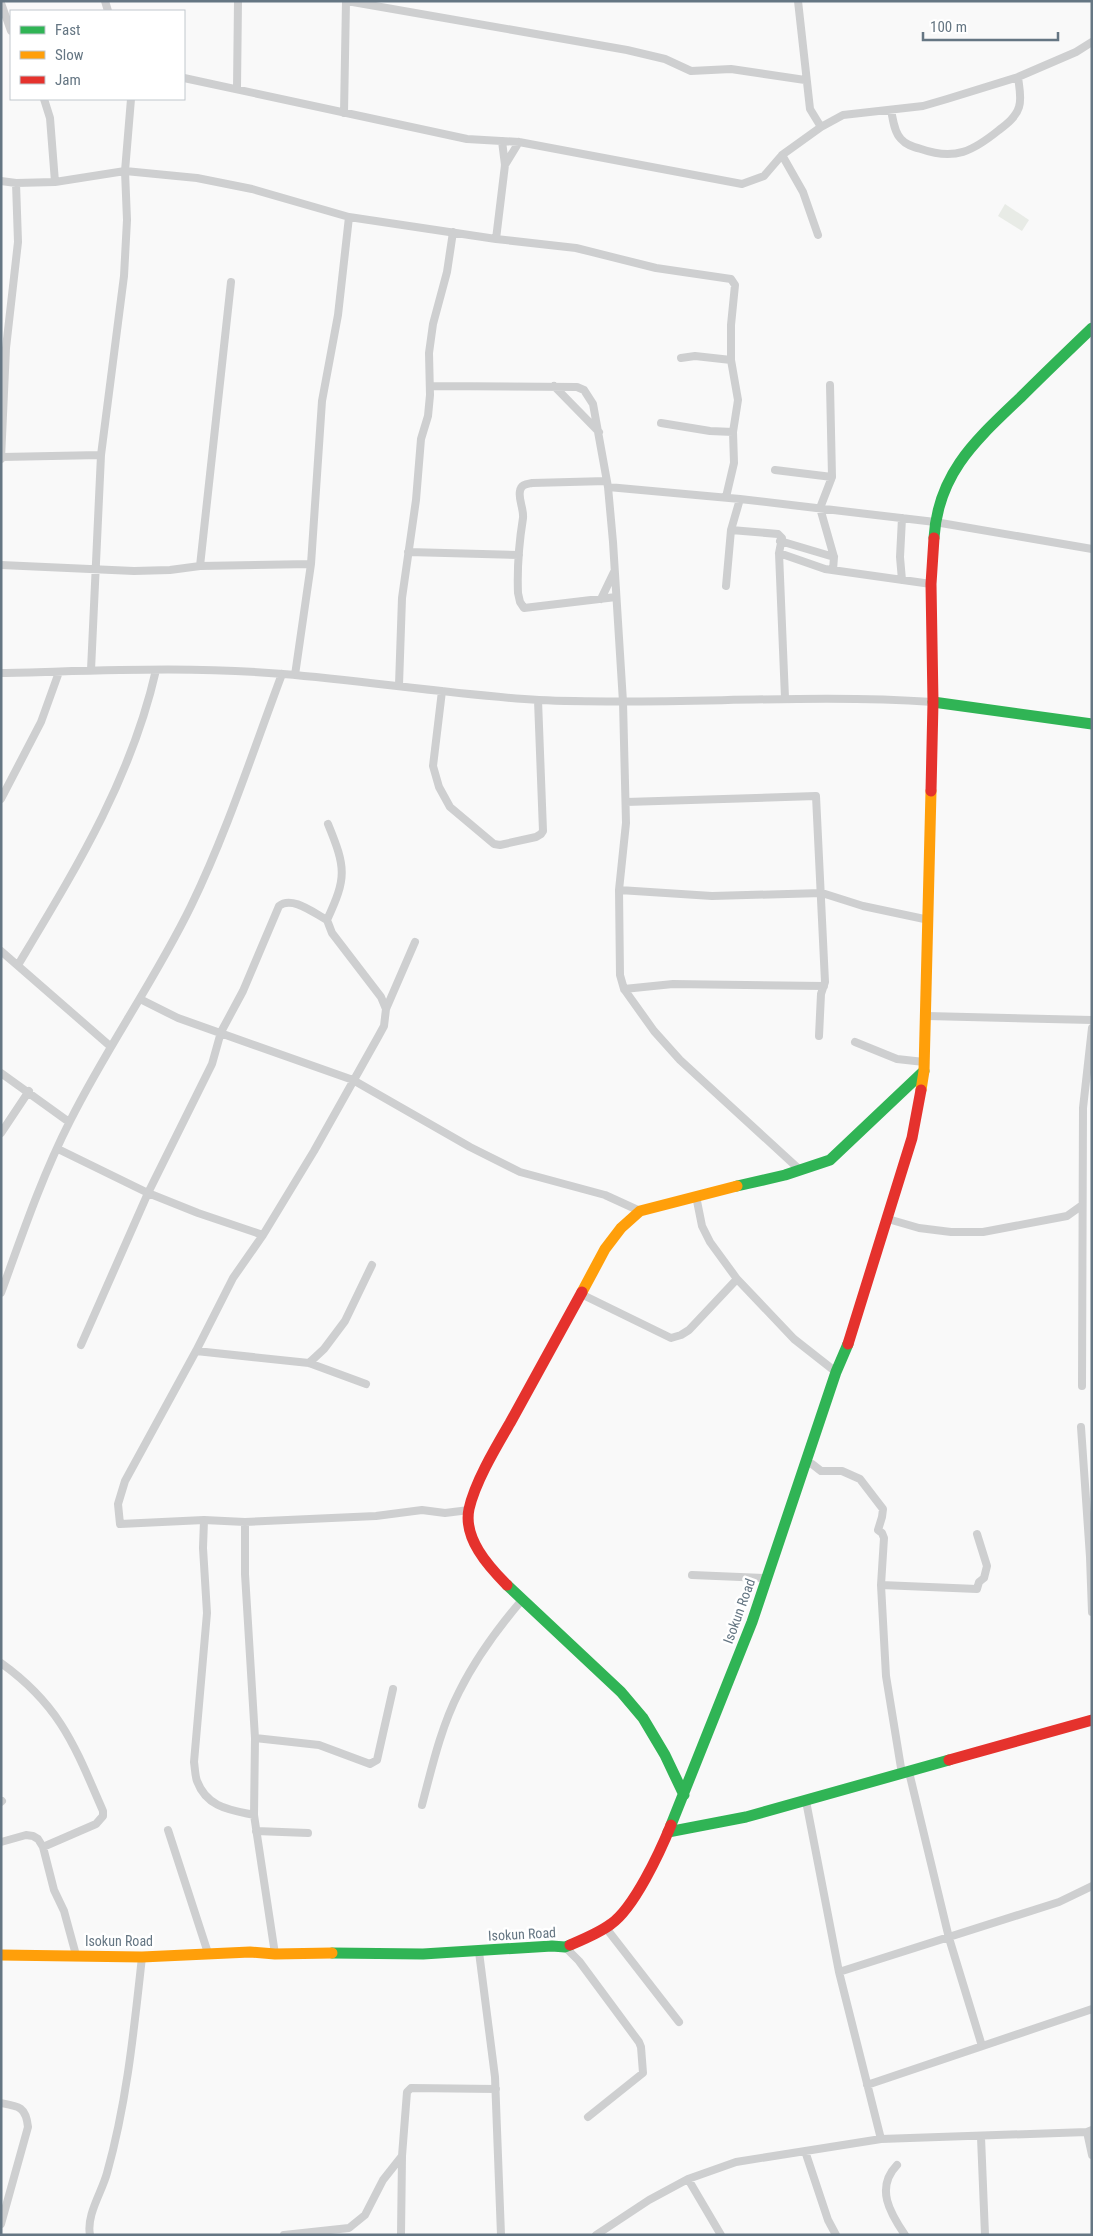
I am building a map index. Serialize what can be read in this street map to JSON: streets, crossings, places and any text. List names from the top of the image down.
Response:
{
  "streets": {
    "main road": ["Isokun Road"]
  },
  "legend": ["Fast", "Slow", "Jam"],
  "scale_bar": "100 m"
}
